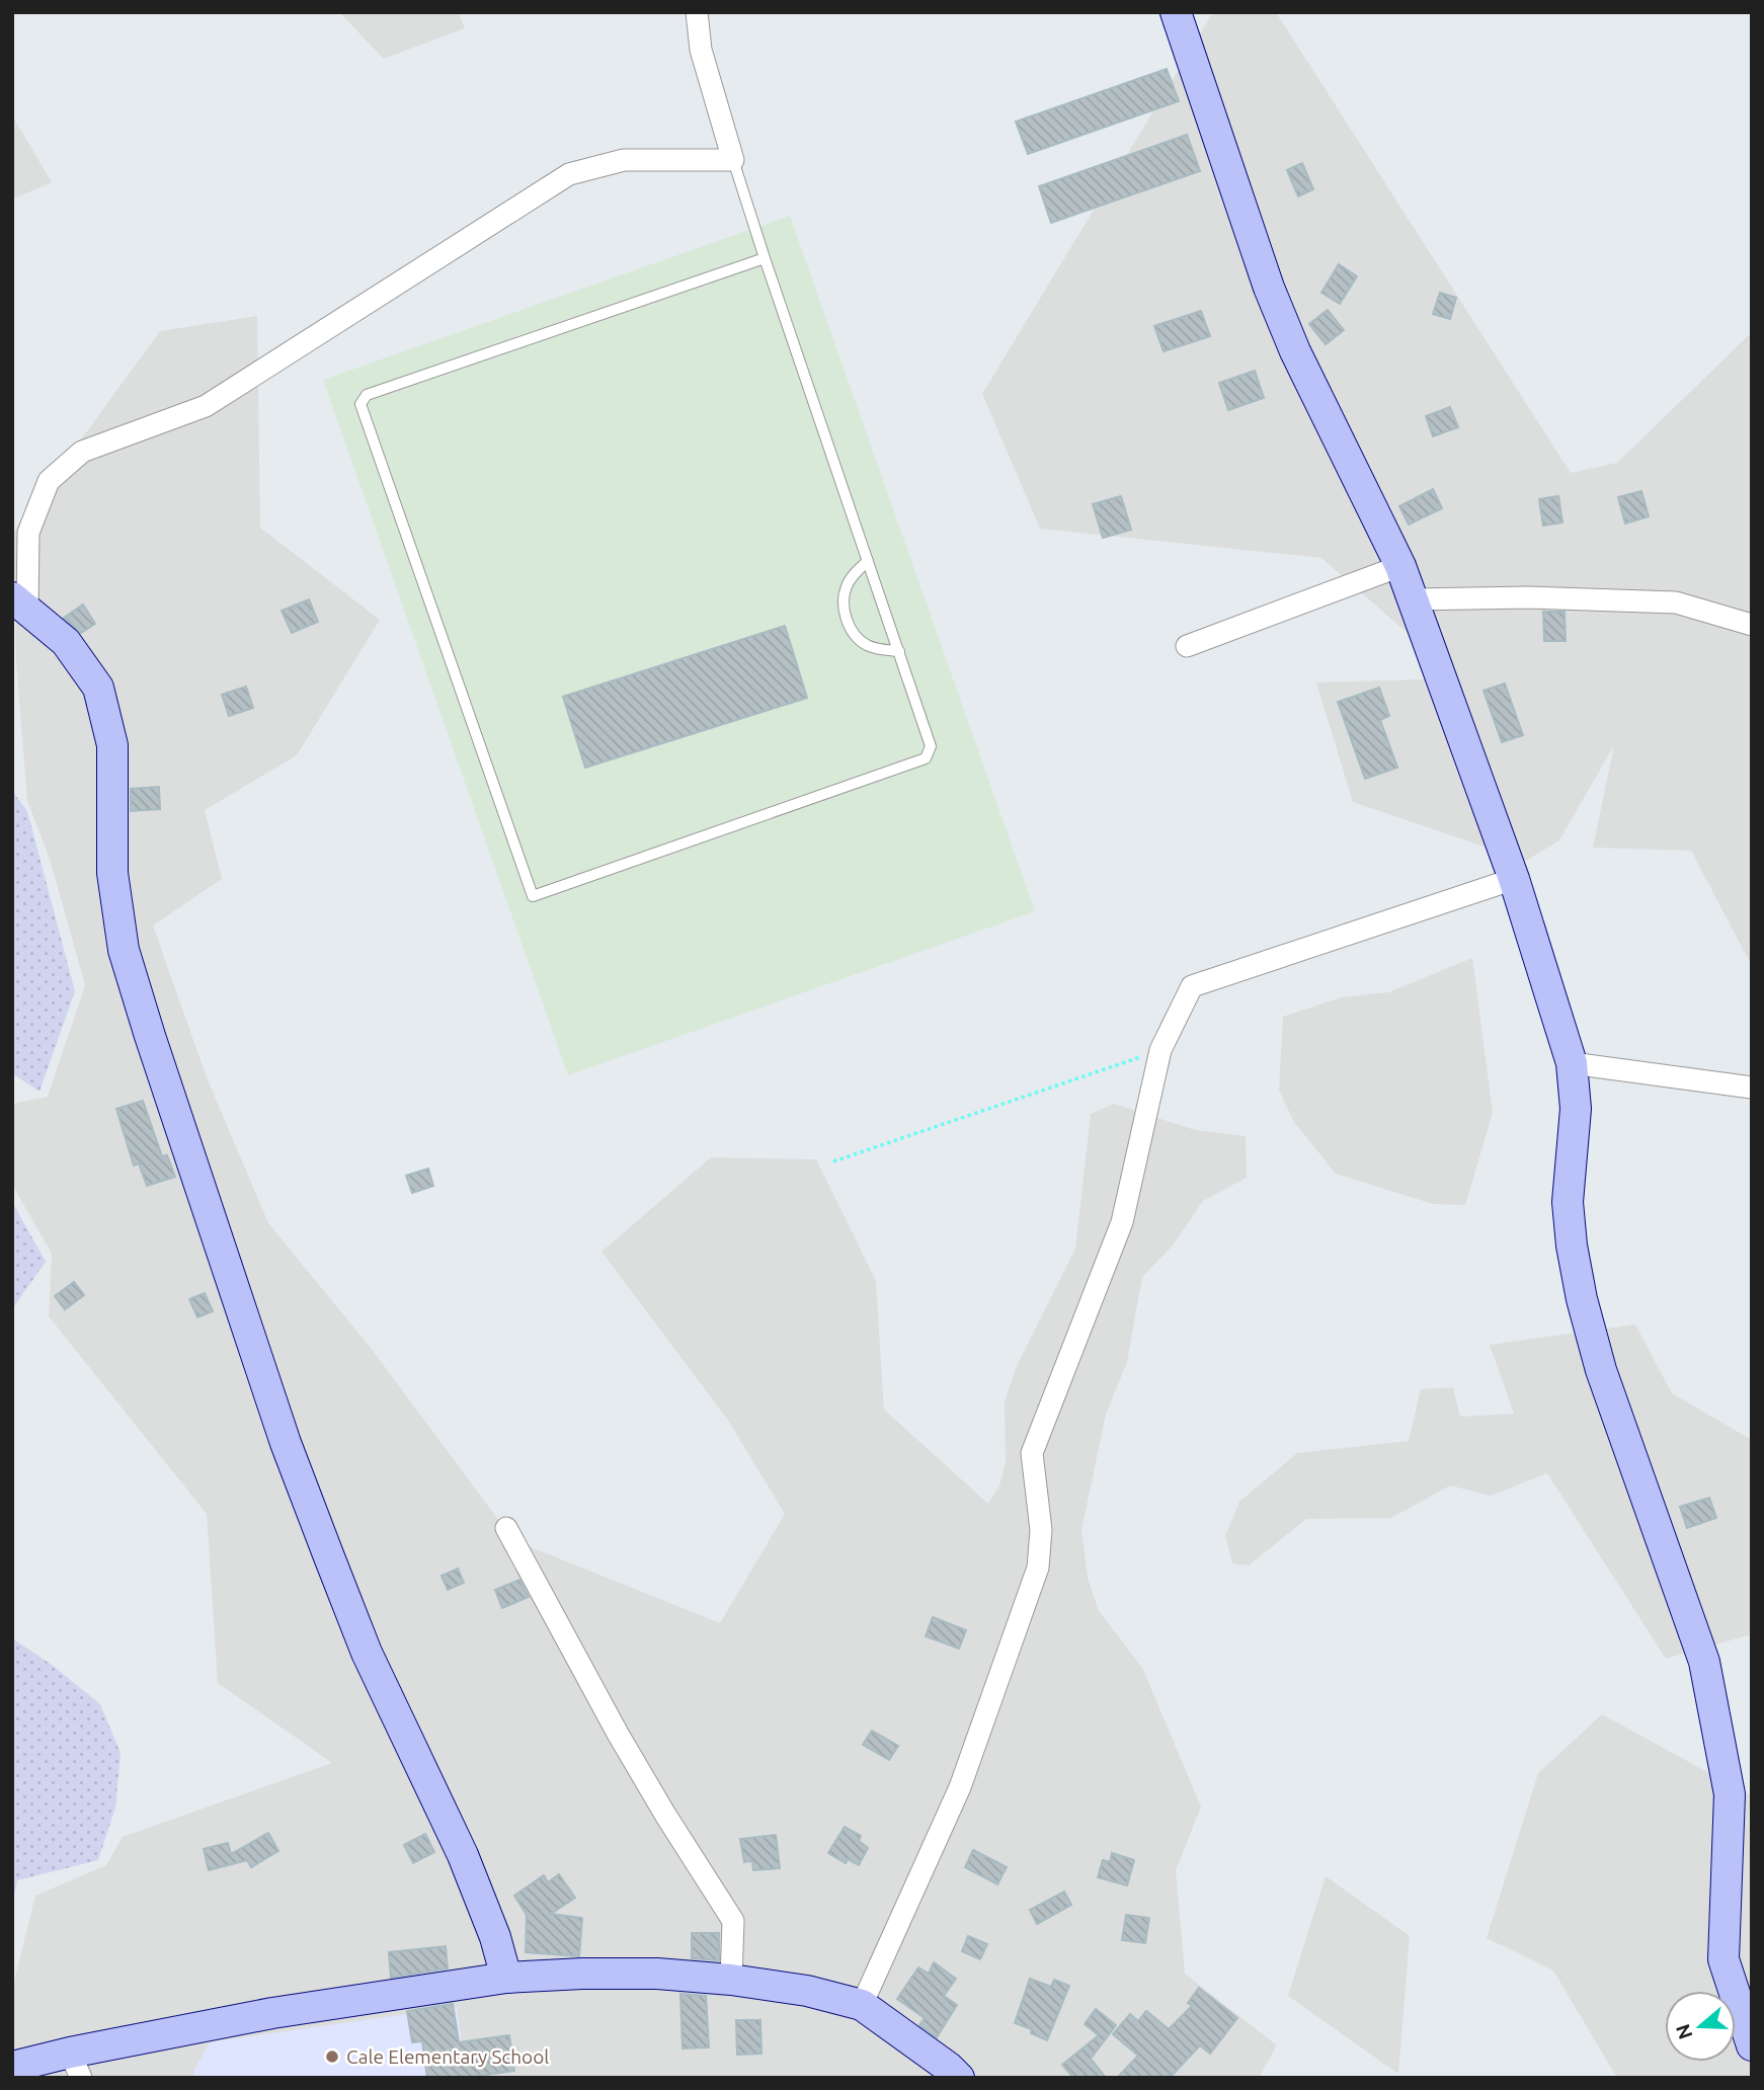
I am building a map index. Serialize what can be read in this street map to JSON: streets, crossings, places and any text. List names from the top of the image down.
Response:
{
  "places": ["Cale Elementary School"],
  "north": "left"
}
